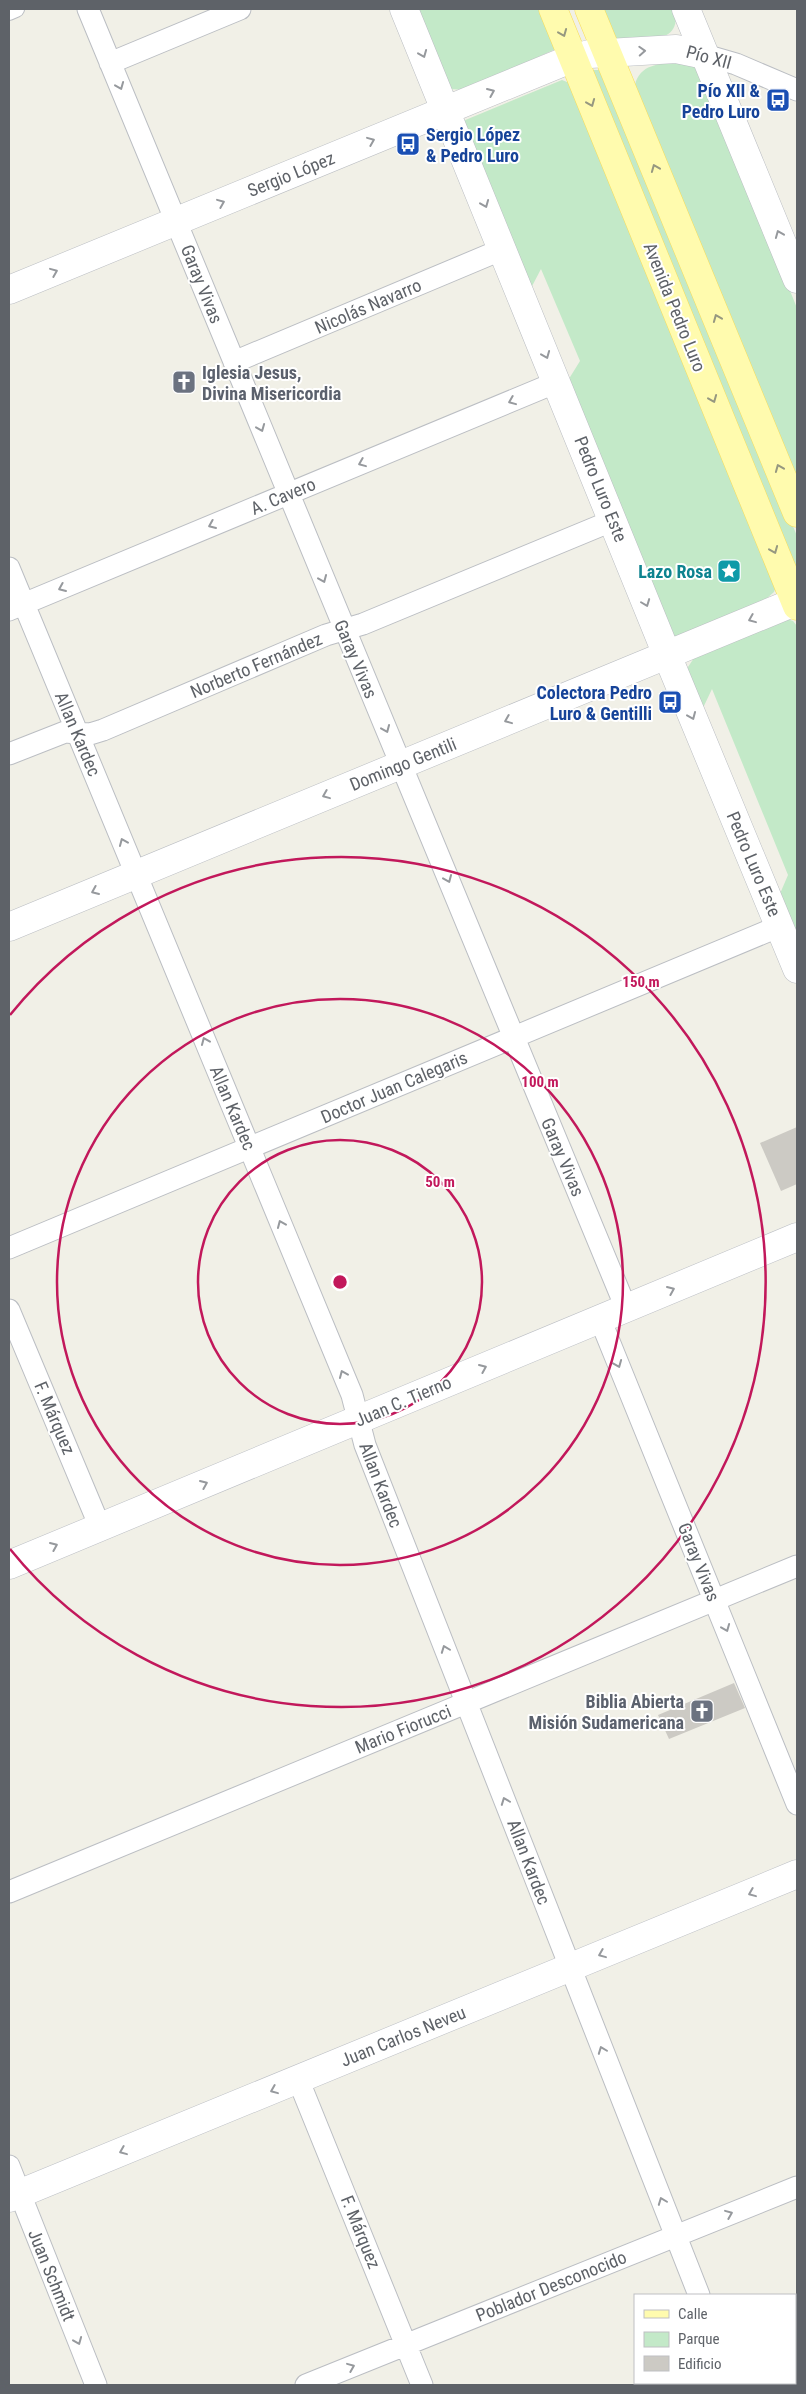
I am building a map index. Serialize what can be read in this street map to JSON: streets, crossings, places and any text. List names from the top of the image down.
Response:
{
  "streets": {
    "main road": ["Avenida Pedro Luro"],
    "street": [
      "Pío XII",
      "Sergio López",
      "Garay Vivas",
      "Nicolás Navarro",
      "Pedro Luro Este",
      "A. Cavero",
      "Norberto Fernández",
      "Allan Kardec",
      "Domingo Gentili",
      "Doctor Juan Calegaris",
      "Juan C. Tierno",
      "F. Márquez",
      "Mario Fiorucci",
      "Juan Carlos Neveu",
      "Juan Schmidt",
      "Poblador Desconocido"
    ]
  },
  "crossings": [
    ["Pío XII", "Sergio López"],
    ["Pío XII", "Avenida Pedro Luro"],
    ["Sergio López", "Garay Vivas"],
    ["Sergio López", "Avenida Pedro Luro"],
    ["Sergio López", "Pedro Luro Este"],
    ["Garay Vivas", "Nicolás Navarro"],
    ["Garay Vivas", "A. Cavero"],
    ["Garay Vivas", "Norberto Fernández"],
    ["Garay Vivas", "Domingo Gentili"],
    ["Garay Vivas", "Doctor Juan Calegaris"],
    ["Garay Vivas", "Juan C. Tierno"],
    ["Garay Vivas", "Mario Fiorucci"],
    ["Nicolás Navarro", "Pedro Luro Este"],
    ["Avenida Pedro Luro", "Domingo Gentili"],
    ["Pedro Luro Este", "A. Cavero"],
    ["Pedro Luro Este", "Norberto Fernández"],
    ["Pedro Luro Este", "Domingo Gentili"],
    ["Pedro Luro Este", "Doctor Juan Calegaris"],
    ["A. Cavero", "Allan Kardec"],
    ["Norberto Fernández", "Allan Kardec"],
    ["Allan Kardec", "Domingo Gentili"],
    ["Allan Kardec", "Doctor Juan Calegaris"],
    ["Allan Kardec", "Juan C. Tierno"],
    ["Allan Kardec", "Mario Fiorucci"],
    ["Allan Kardec", "Juan Carlos Neveu"],
    ["Allan Kardec", "Poblador Desconocido"],
    ["Juan C. Tierno", "F. Márquez"],
    ["F. Márquez", "Juan Carlos Neveu"],
    ["F. Márquez", "Poblador Desconocido"],
    ["Juan Carlos Neveu", "Juan Schmidt"]
  ],
  "one_way": [
    "Sergio López",
    "Garay Vivas",
    "Pedro Luro Este",
    "A. Cavero",
    "Allan Kardec",
    "Domingo Gentili",
    "Juan C. Tierno",
    "Juan Carlos Neveu",
    "Juan Schmidt",
    "Poblador Desconocido"
  ],
  "places": {
    "bus stop": ["Pío XII & Pedro Luro", "Sergio López & Pedro Luro", "Colectora Pedro Luro & Gentilli"],
    "church": ["Iglesia Jesus, Divina Misericordia", "Biblia Abierta Misión Sudamericana"],
    "place": ["Lazo Rosa"]
  },
  "legend": ["Calle", "Parque", "Edificio"],
  "rings": ["150 m", "100 m", "50 m"]
}
